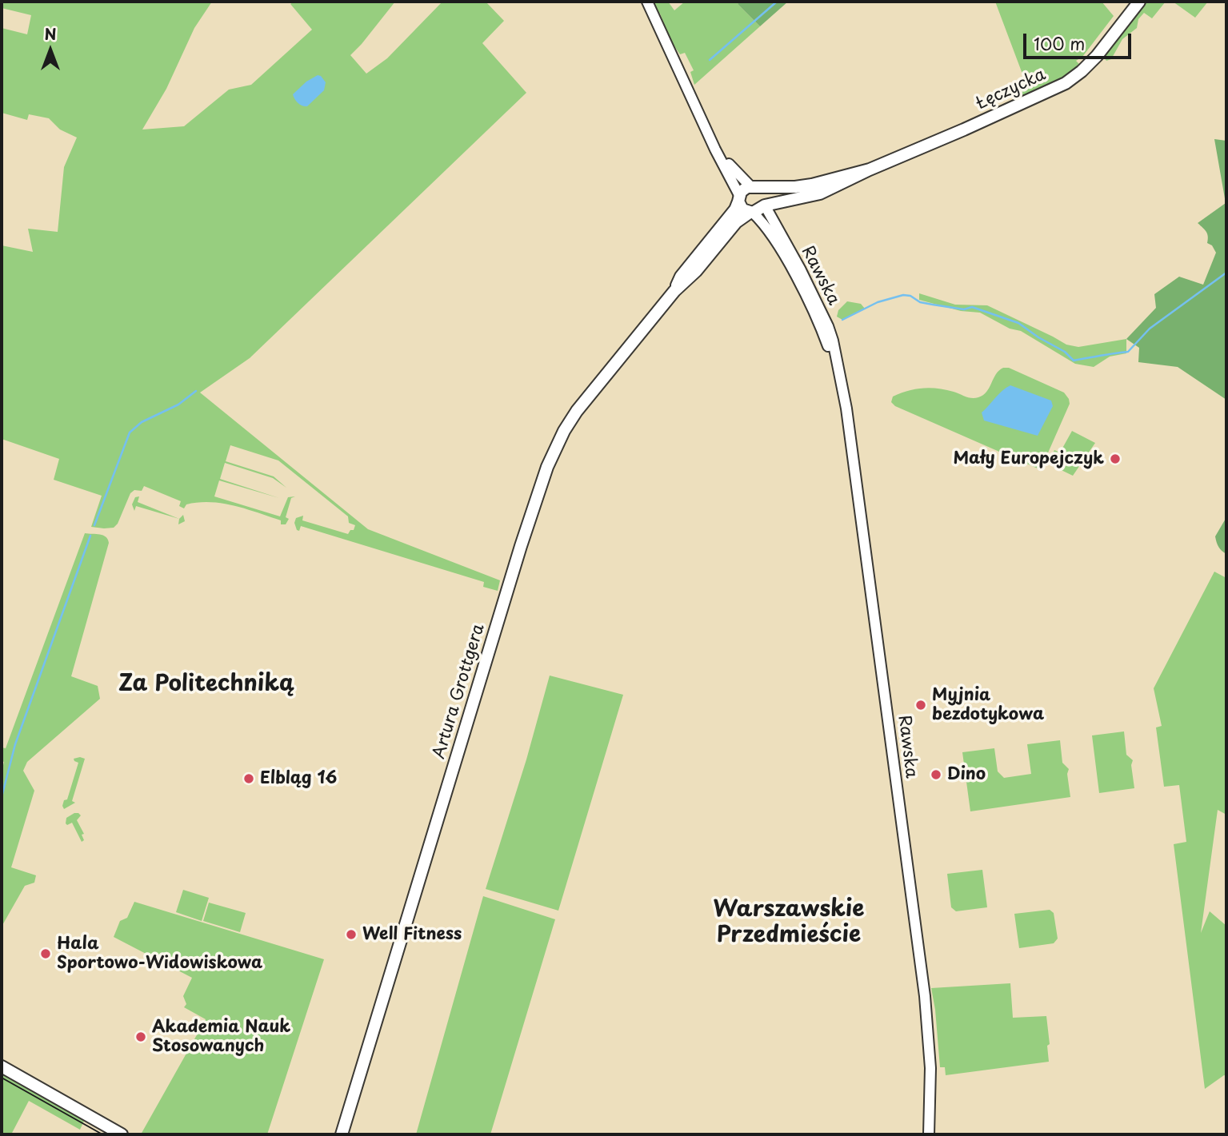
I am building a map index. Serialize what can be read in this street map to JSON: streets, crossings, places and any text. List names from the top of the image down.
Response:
{
  "streets": {
    "main road": ["Łęczycka", "Artura Grottgera"],
    "street": ["Rawska"]
  },
  "crossings": [
    ["Łęczycka", "Rawska"],
    ["Łęczycka", "Artura Grottgera"],
    ["Rawska", "Artura Grottgera"]
  ],
  "districts": ["Za Politechniką", "Warszawskie Przedmieście"],
  "places": [
    "Mały Europejczyk",
    "Myjnia bezdotykowa",
    "Dino",
    "Elbląg 16",
    "Well Fitness",
    "Hala Sportowo-Widowiskowa",
    "Akademia Nauk Stosowanych"
  ],
  "scale_bar": "100 m",
  "north": "top"
}
